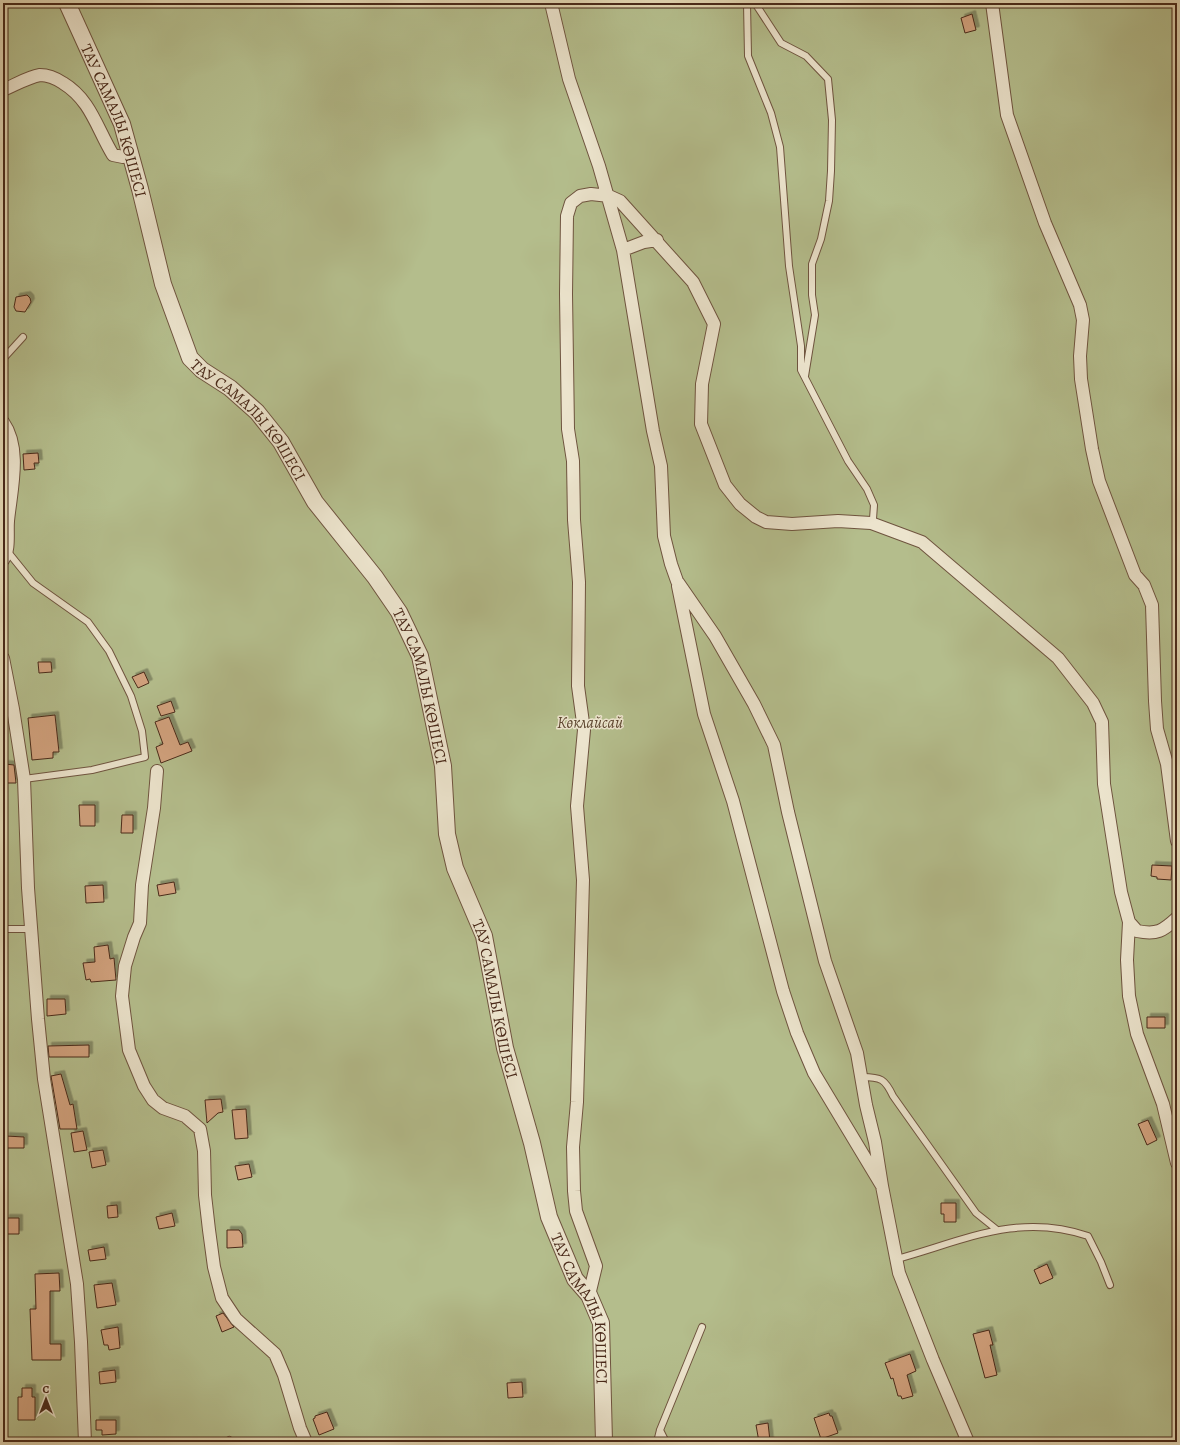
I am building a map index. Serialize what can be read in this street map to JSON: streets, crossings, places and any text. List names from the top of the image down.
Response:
{
  "streets": {
    "street": ["ТАУ САМАЛЫ КӨШЕСІ"]
  },
  "parks": ["Көклайсай"],
  "north": "top"
}
